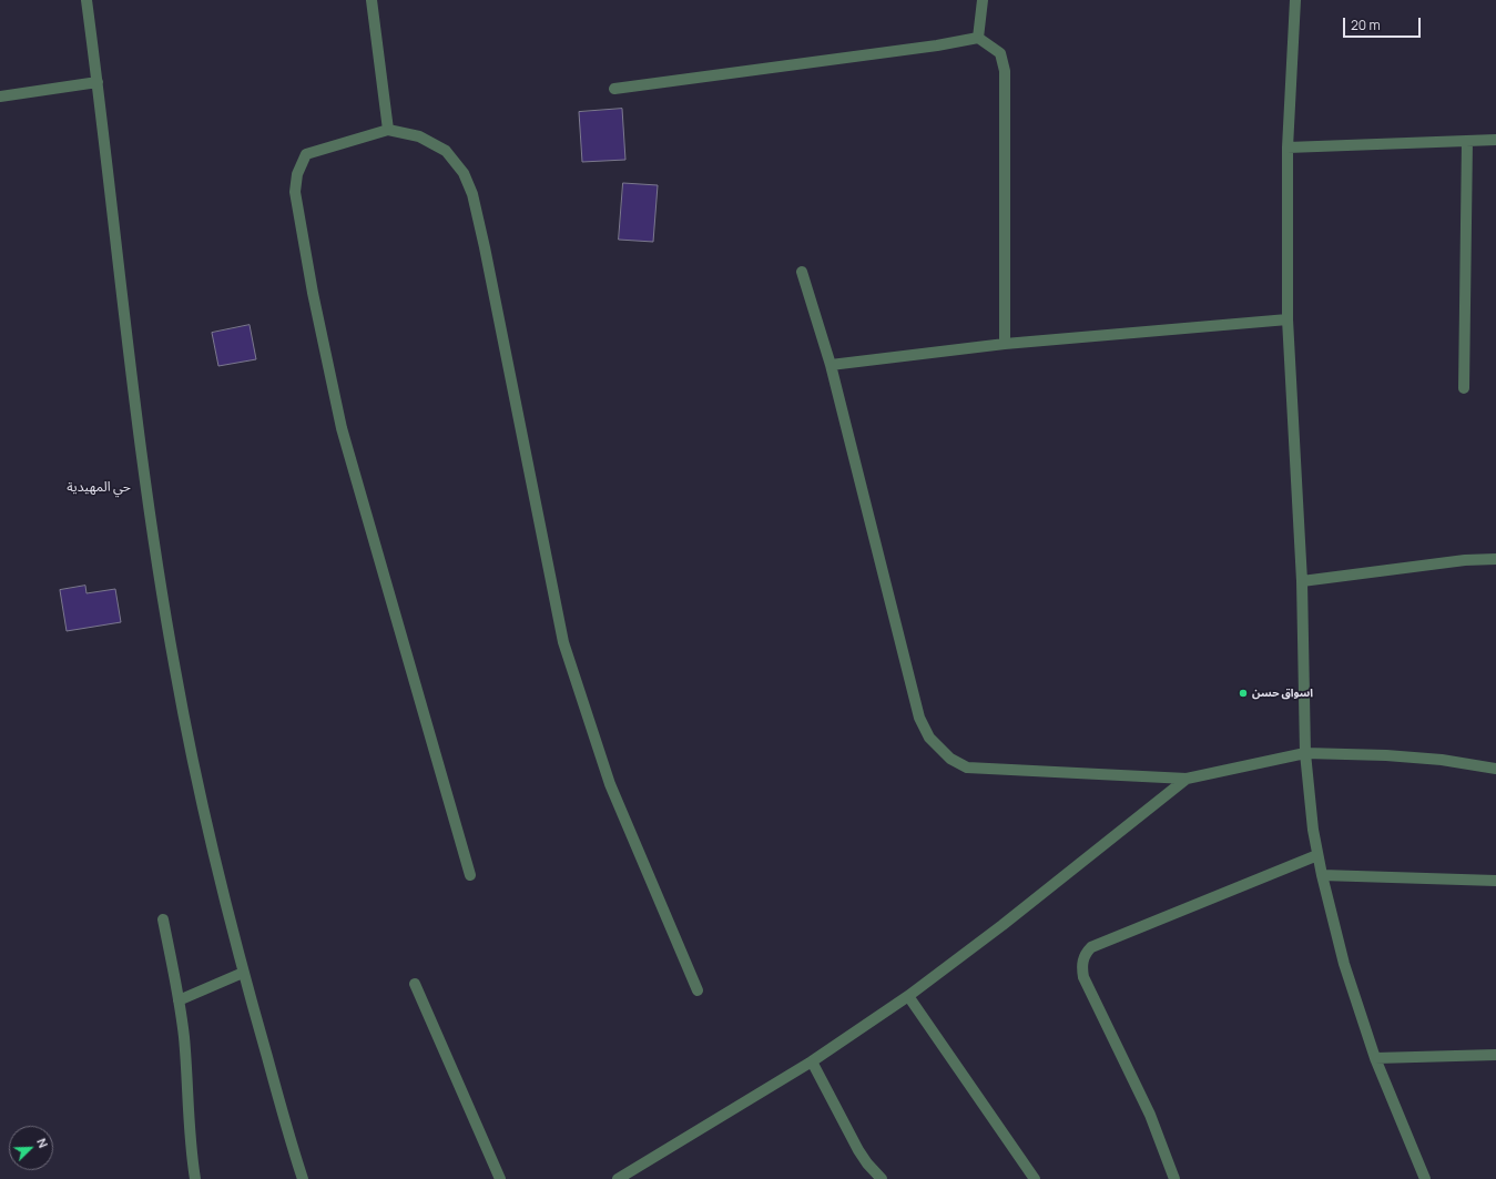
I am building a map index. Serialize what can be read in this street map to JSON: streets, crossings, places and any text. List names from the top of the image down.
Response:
{
  "districts": ["حي المهيدية"],
  "places": ["اسواق حسن"],
  "scale_bar": "20 m",
  "north": "top right"
}
